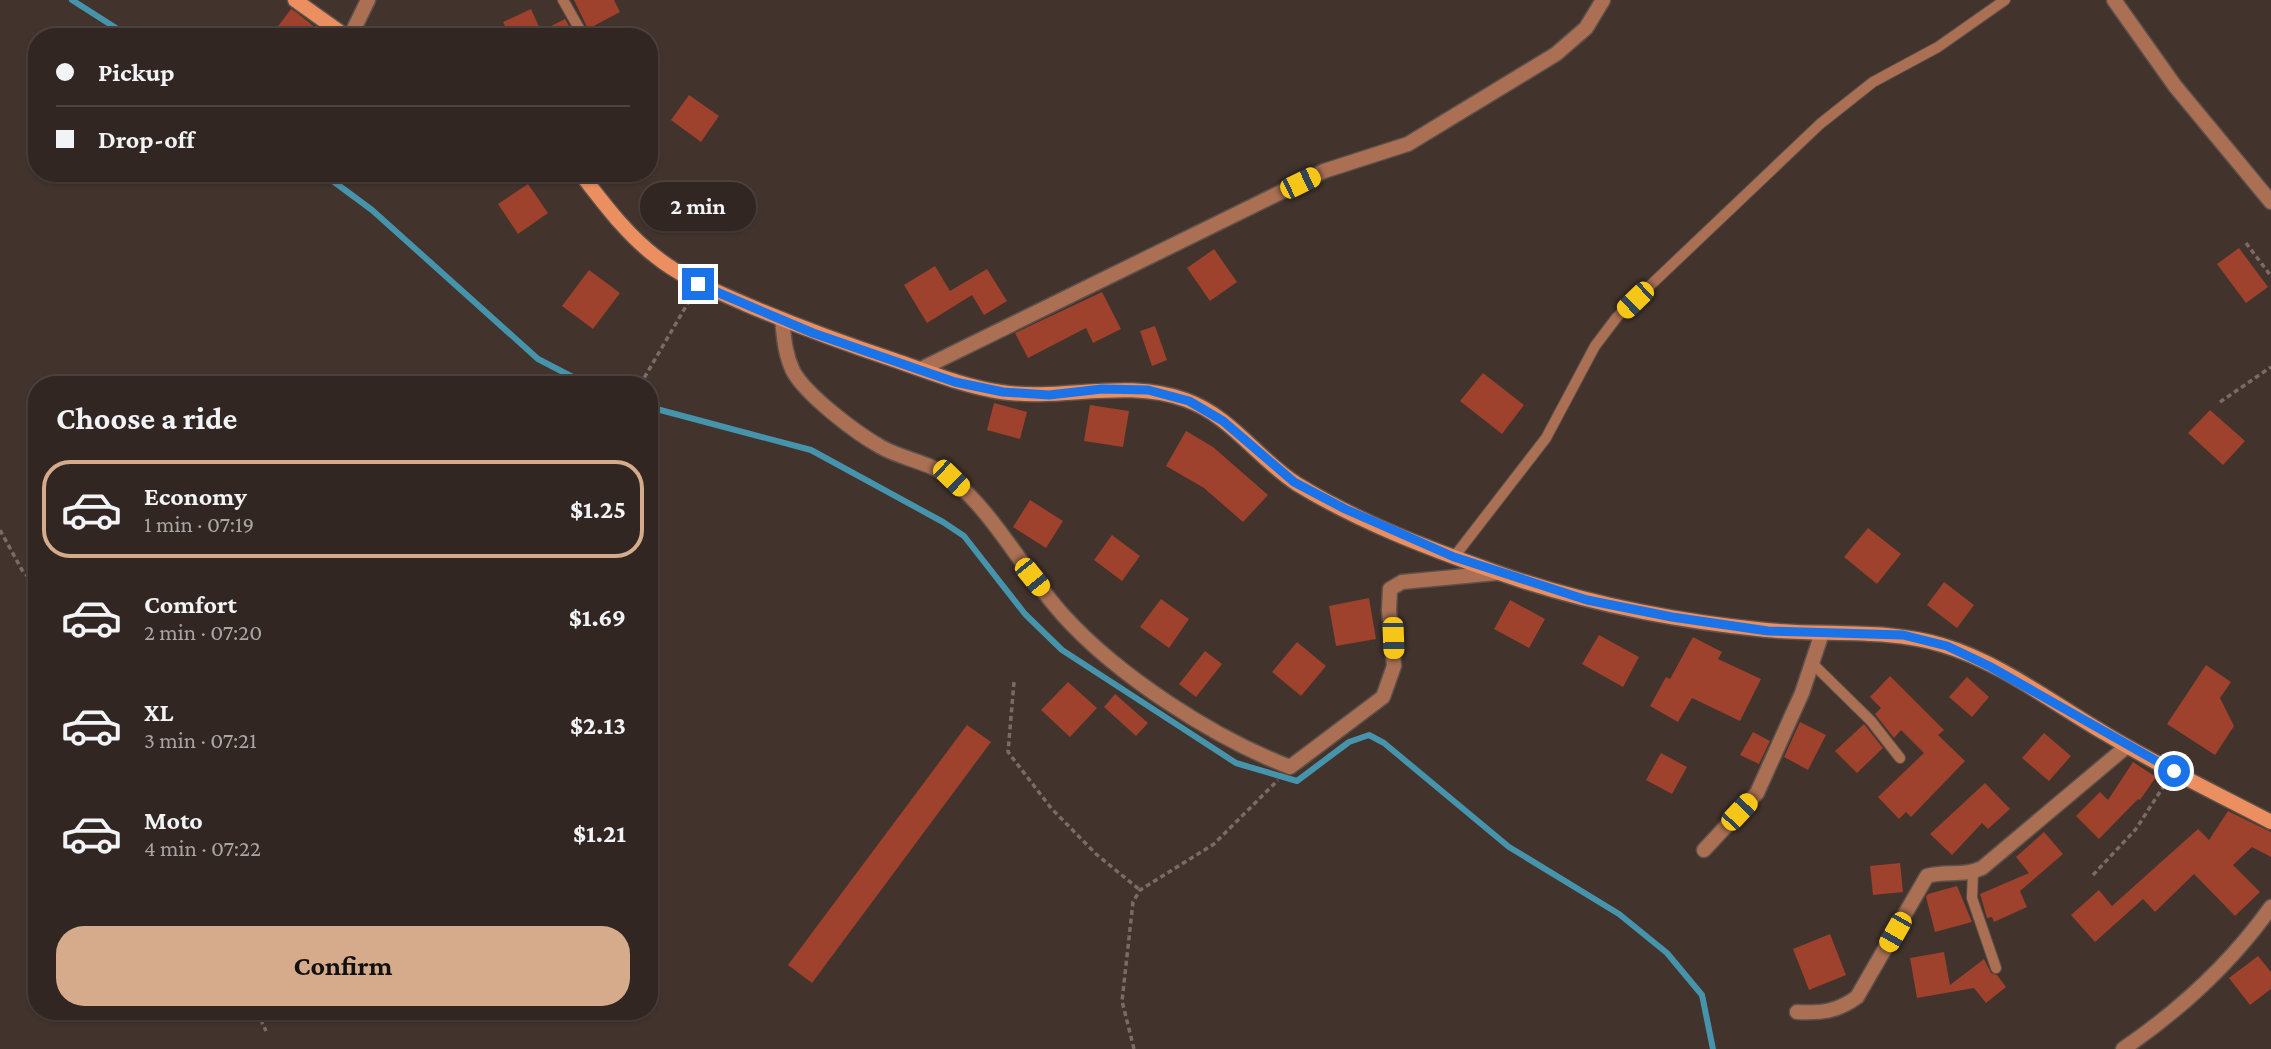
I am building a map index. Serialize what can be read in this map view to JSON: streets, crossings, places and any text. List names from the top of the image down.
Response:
{
  "page": {
    "banner": ["Pickup", "Drop-off"],
    "bubble": "2 min",
    "heading": "Choose a ride",
    "list": [
      {
        "name": "Economy",
        "note": "1 min · 07:19",
        "value": "$1.25"
      },
      {
        "name": "Comfort",
        "note": "2 min · 07:20",
        "value": "$1.69"
      },
      {
        "name": "XL",
        "note": "3 min · 07:21",
        "value": "$2.13"
      },
      {
        "name": "Moto",
        "note": "4 min · 07:22",
        "value": "$1.21"
      }
    ],
    "buttons": "Confirm"
  }
}
